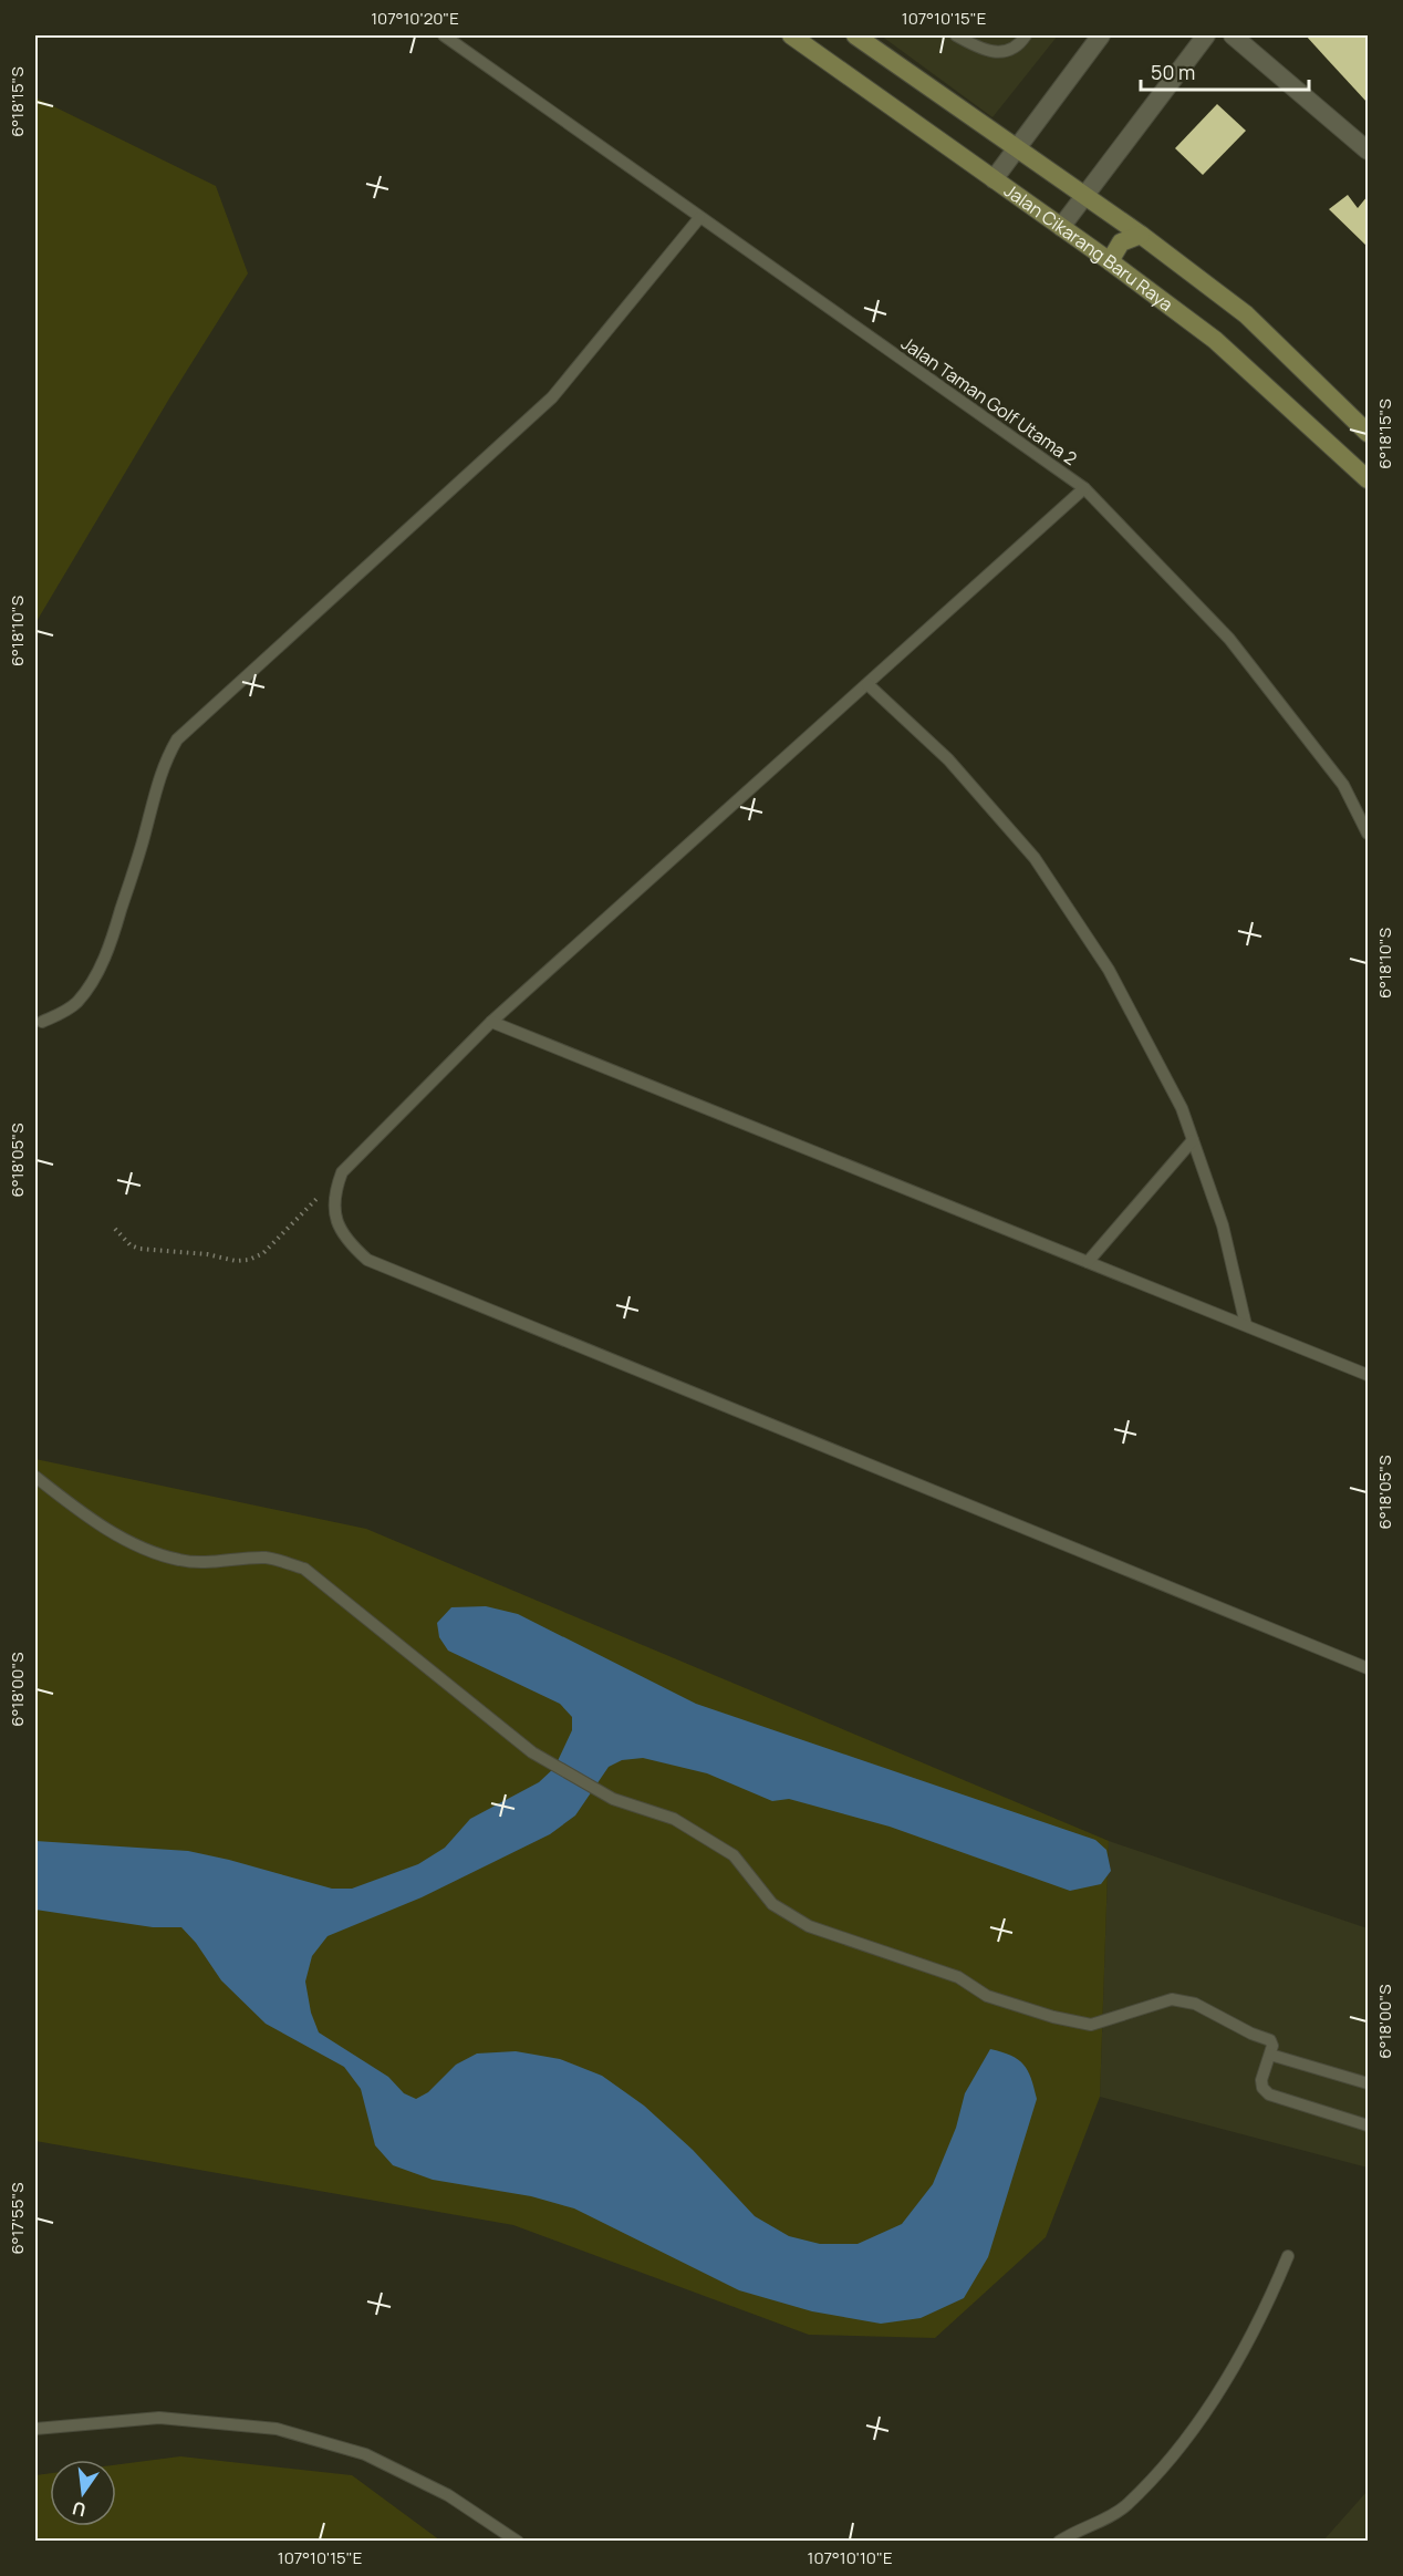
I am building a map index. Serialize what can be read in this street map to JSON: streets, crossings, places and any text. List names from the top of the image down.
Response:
{
  "streets": {
    "main road": ["Jalan Cikarang Baru Raya"],
    "lane": ["Jalan Taman Golf Utama 2"]
  },
  "scale_bar": "50 m",
  "north": "bottom",
  "coordinates": [
    "107°10'20\"E",
    "107°10'15\"E",
    "6°18'15\"S",
    "6°18'10\"S",
    "6°18'05\"S",
    "6°18'00\"S",
    "6°17'55\"S",
    "107°10'10\"E"
  ]
}
